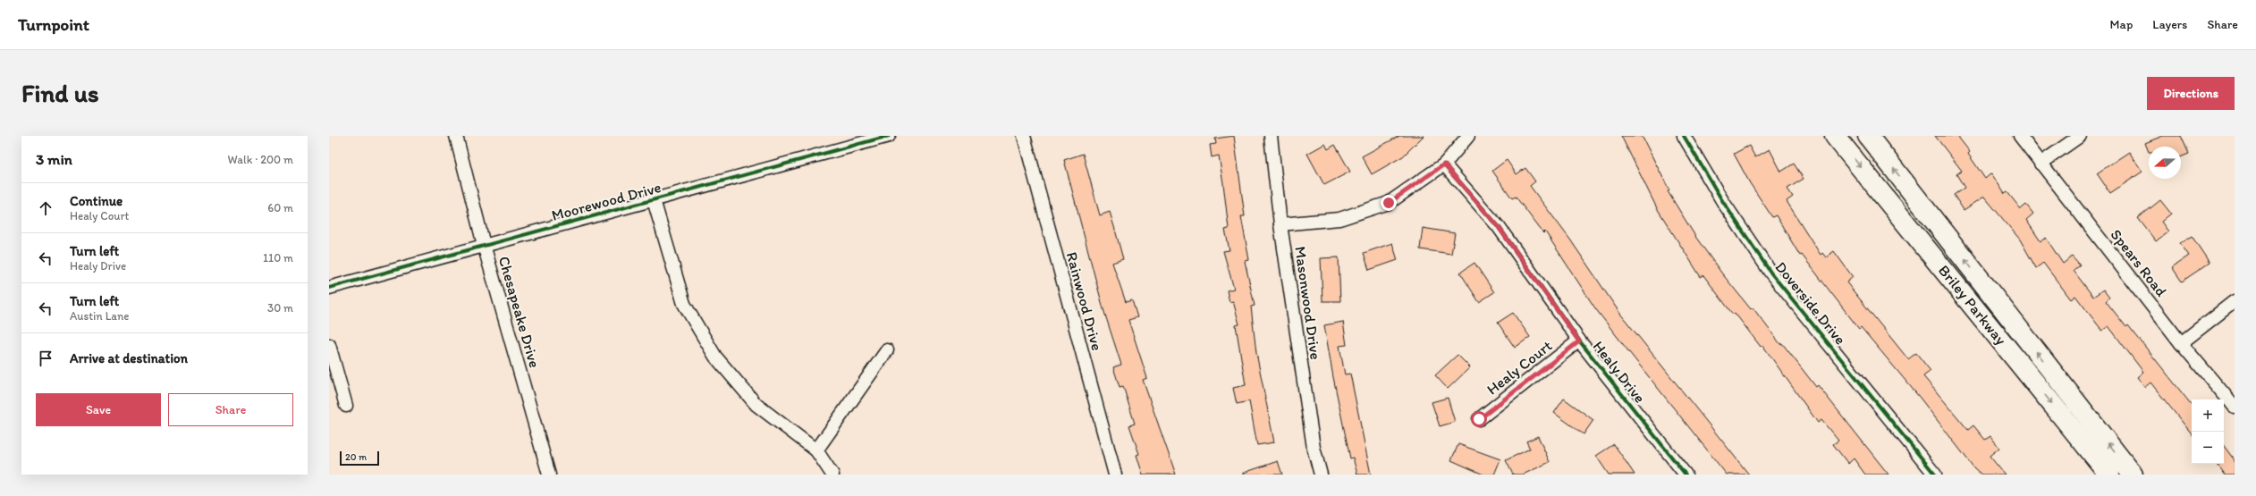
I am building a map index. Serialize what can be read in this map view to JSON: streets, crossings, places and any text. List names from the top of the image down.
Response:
{
  "streets": {
    "highway": ["Briley Parkway"],
    "street": [
      "Moorewood Drive",
      "Spears Road",
      "Rainwood Drive",
      "Masonwood Drive",
      "Doverside Drive",
      "Chesapeake Drive",
      "Healy Court",
      "Healy Drive"
    ]
  },
  "crossings": [
    ["Moorewood Drive", "Chesapeake Drive"],
    ["Healy Court", "Healy Drive"]
  ],
  "scale_bar": "20 m",
  "north": "left",
  "page": {
    "header": "Turnpoint",
    "nav": ["Map", "Layers", "Share"],
    "buttons": [
      "Directions",
      ["Save", "Share"]
    ],
    "title": "Find us",
    "heading": ["3 min", "Walk · 200 m"],
    "list": [
      ["Continue", "Healy Court", "60 m"],
      ["Turn left", "Healy Drive", "110 m"],
      ["Turn left", "Austin Lane", "30 m"],
      "Arrive at destination"
    ],
    "map_buttons": ["+", "−"],
    "scale": "20 m"
  }
}
